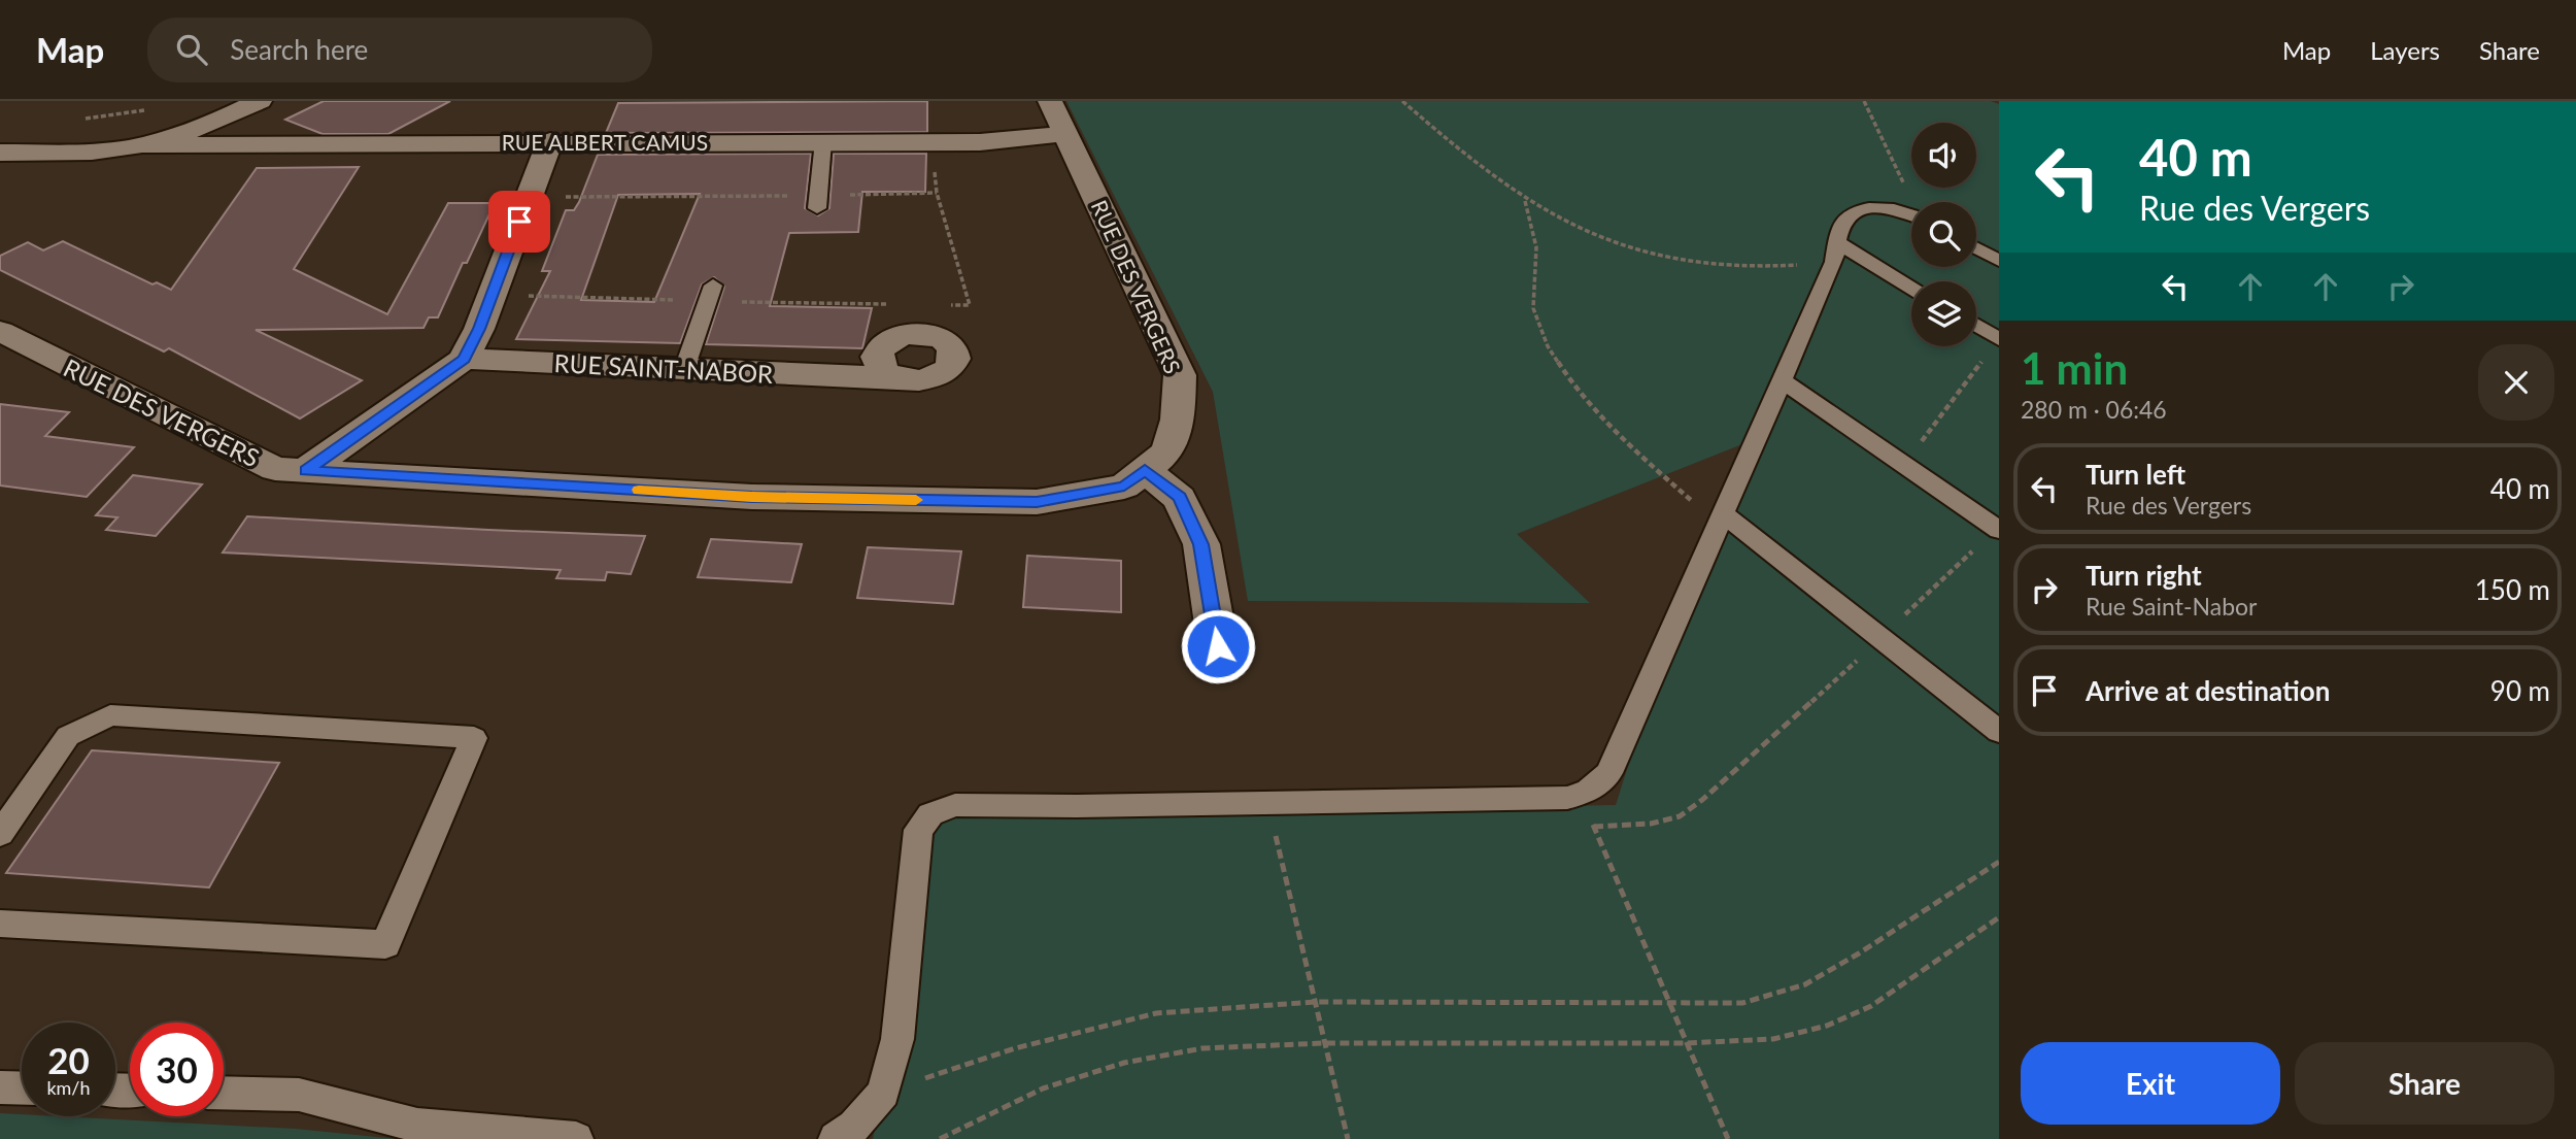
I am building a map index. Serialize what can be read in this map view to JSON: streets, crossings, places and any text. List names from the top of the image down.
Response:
{
  "streets": {
    "street": ["RUE ALBERT CAMUS", "RUE DES VERGERS", "RUE SAINT-NABOR"]
  },
  "crossings": [
    ["RUE ALBERT CAMUS", "RUE DES VERGERS"]
  ],
  "page": {
    "header": "Map",
    "search": "Search here",
    "nav": ["Map", "Layers", "Share"],
    "turn": ["40 m", "Rue des Vergers"],
    "heading": ["1 min", "280 m · 06:46"],
    "list": [
      {
        "name": "Turn left",
        "note": "Rue des Vergers",
        "value": "40 m"
      },
      {
        "name": "Turn right",
        "note": "Rue Saint-Nabor",
        "value": "150 m"
      },
      {
        "name": "Arrive at destination",
        "value": "90 m"
      }
    ],
    "speed": "20 km/h",
    "limit": "30",
    "buttons": ["Exit", "Share"]
  }
}
